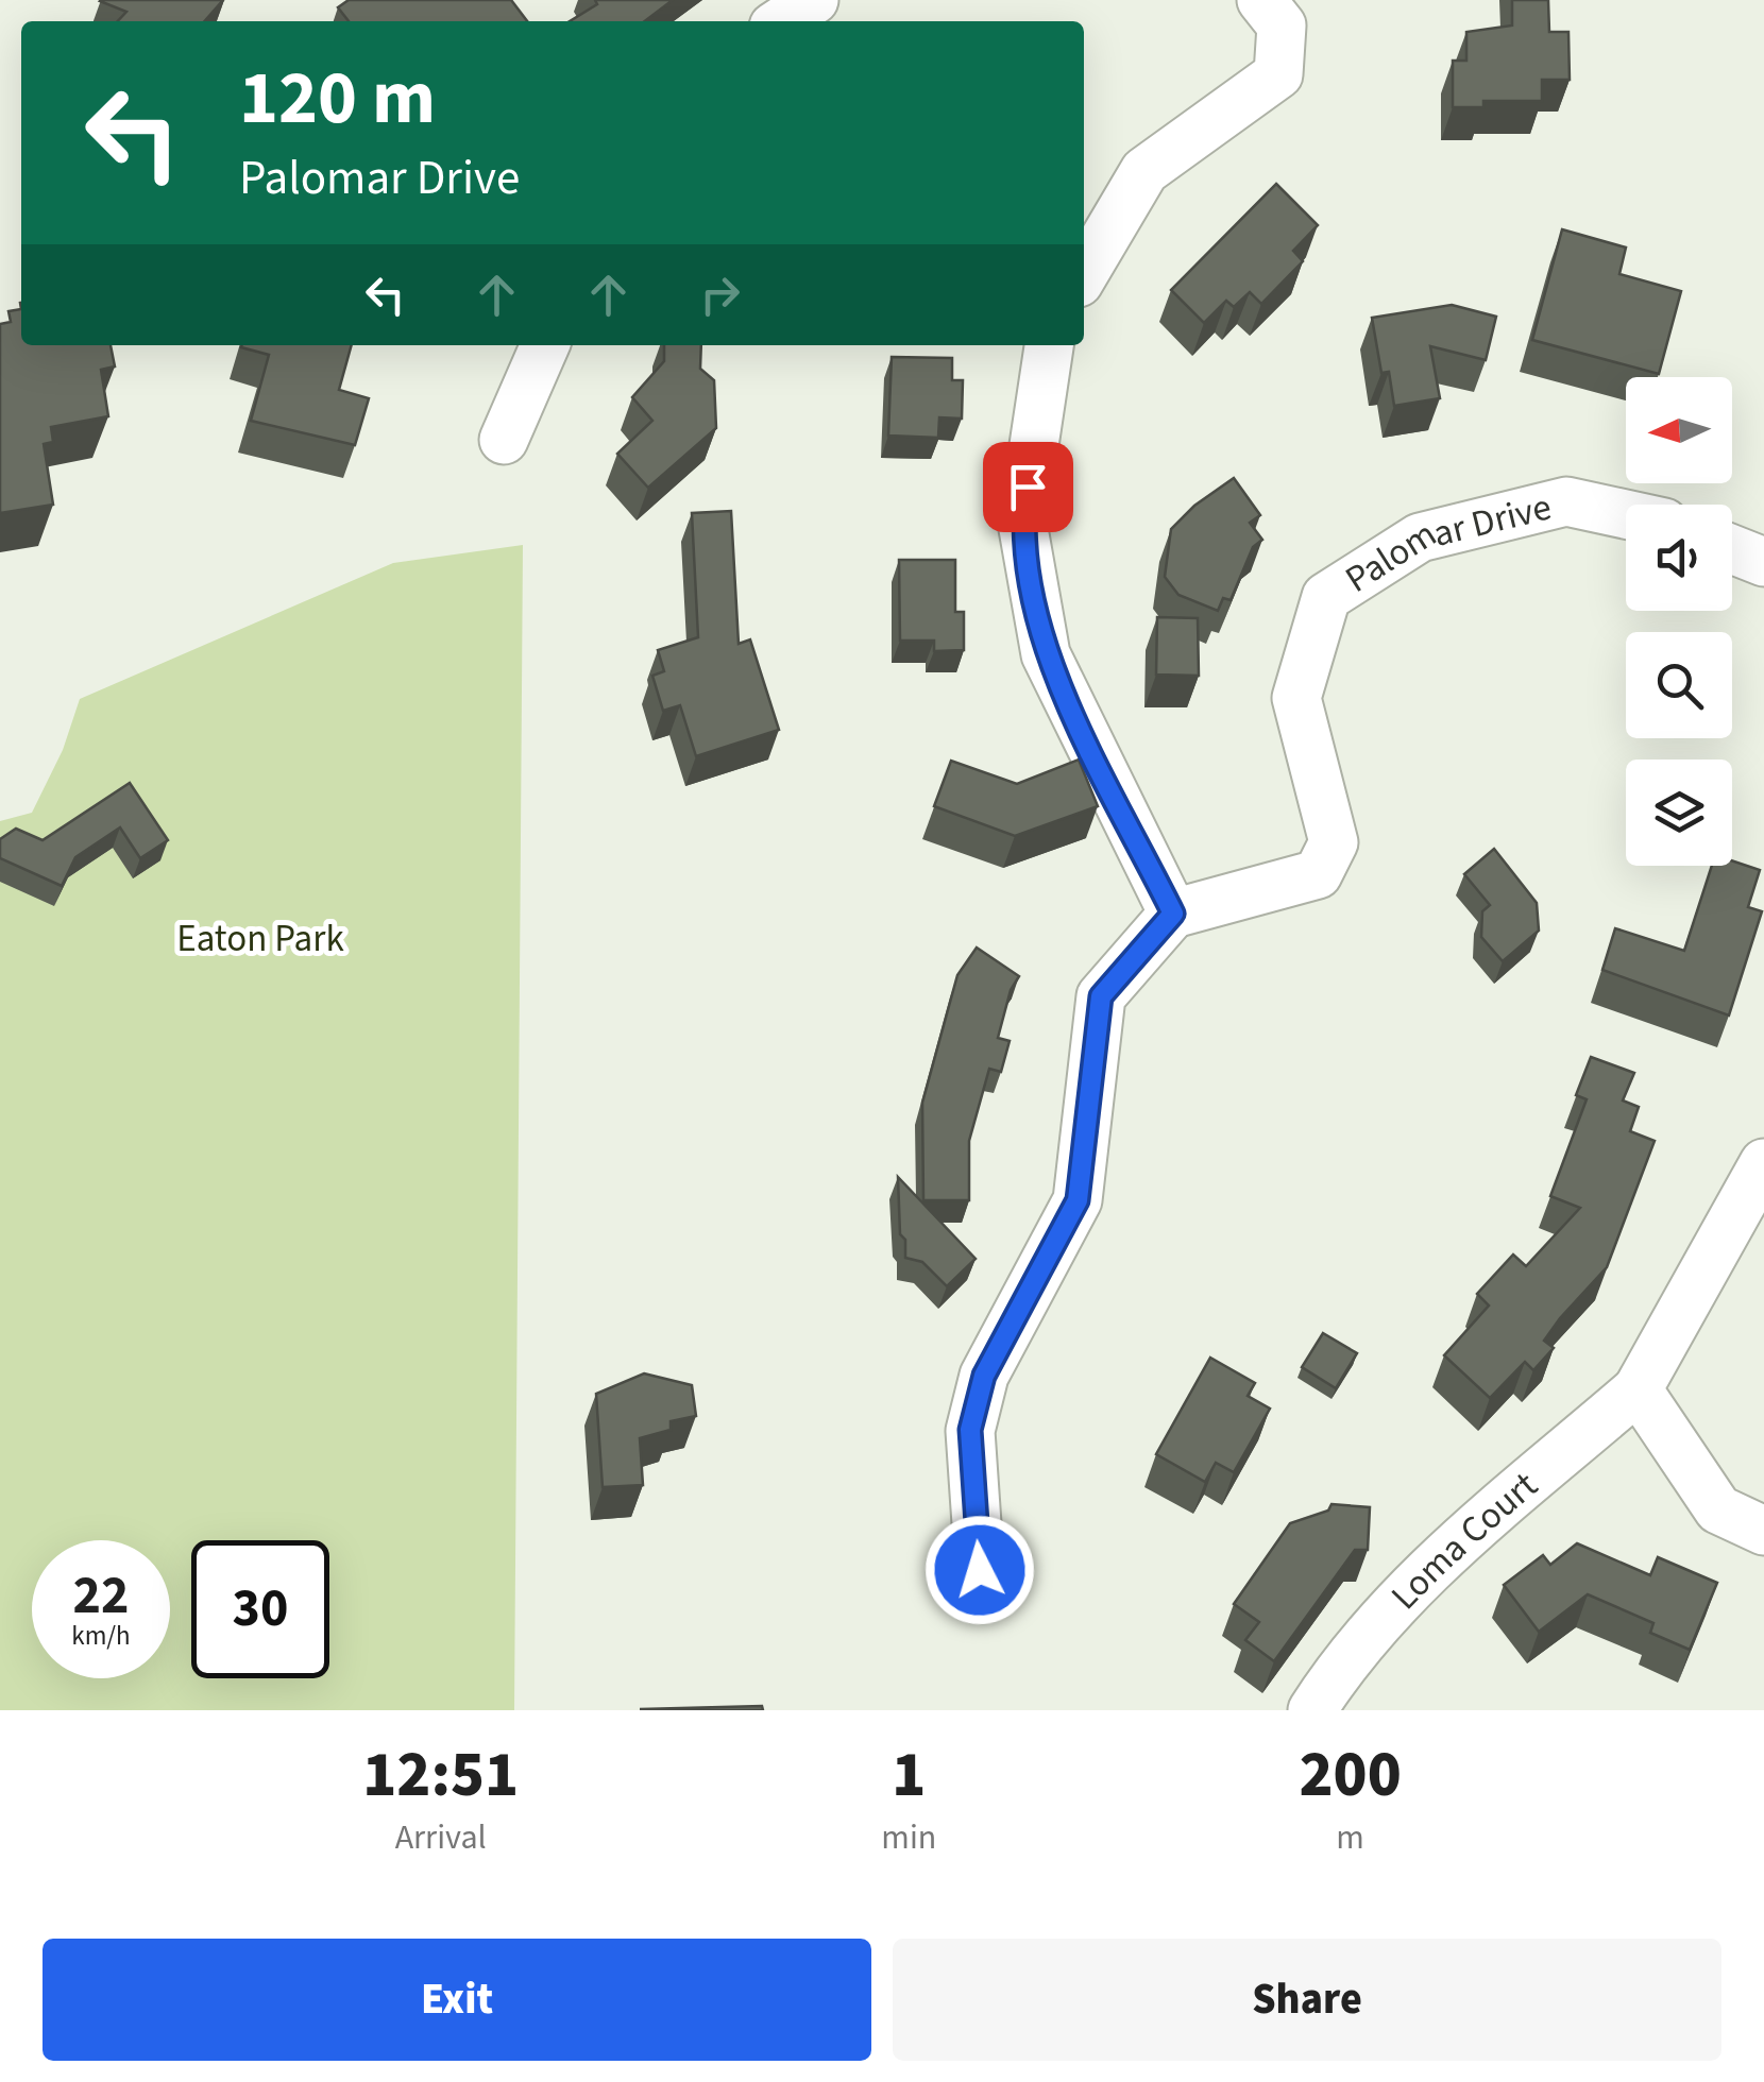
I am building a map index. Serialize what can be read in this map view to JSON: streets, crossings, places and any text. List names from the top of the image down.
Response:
{
  "streets": {
    "street": ["Palomar Drive", "Loma Court"]
  },
  "parks": ["Eaton Park"],
  "north": "left",
  "page": {
    "turn": ["120 m", "Palomar Drive"],
    "speed": "22 km/h",
    "limit": "30",
    "eta": [
      "12:51",
      "Arrival",
      "1",
      "min",
      "200",
      "m"
    ],
    "buttons": ["Exit", "Share"]
  }
}
